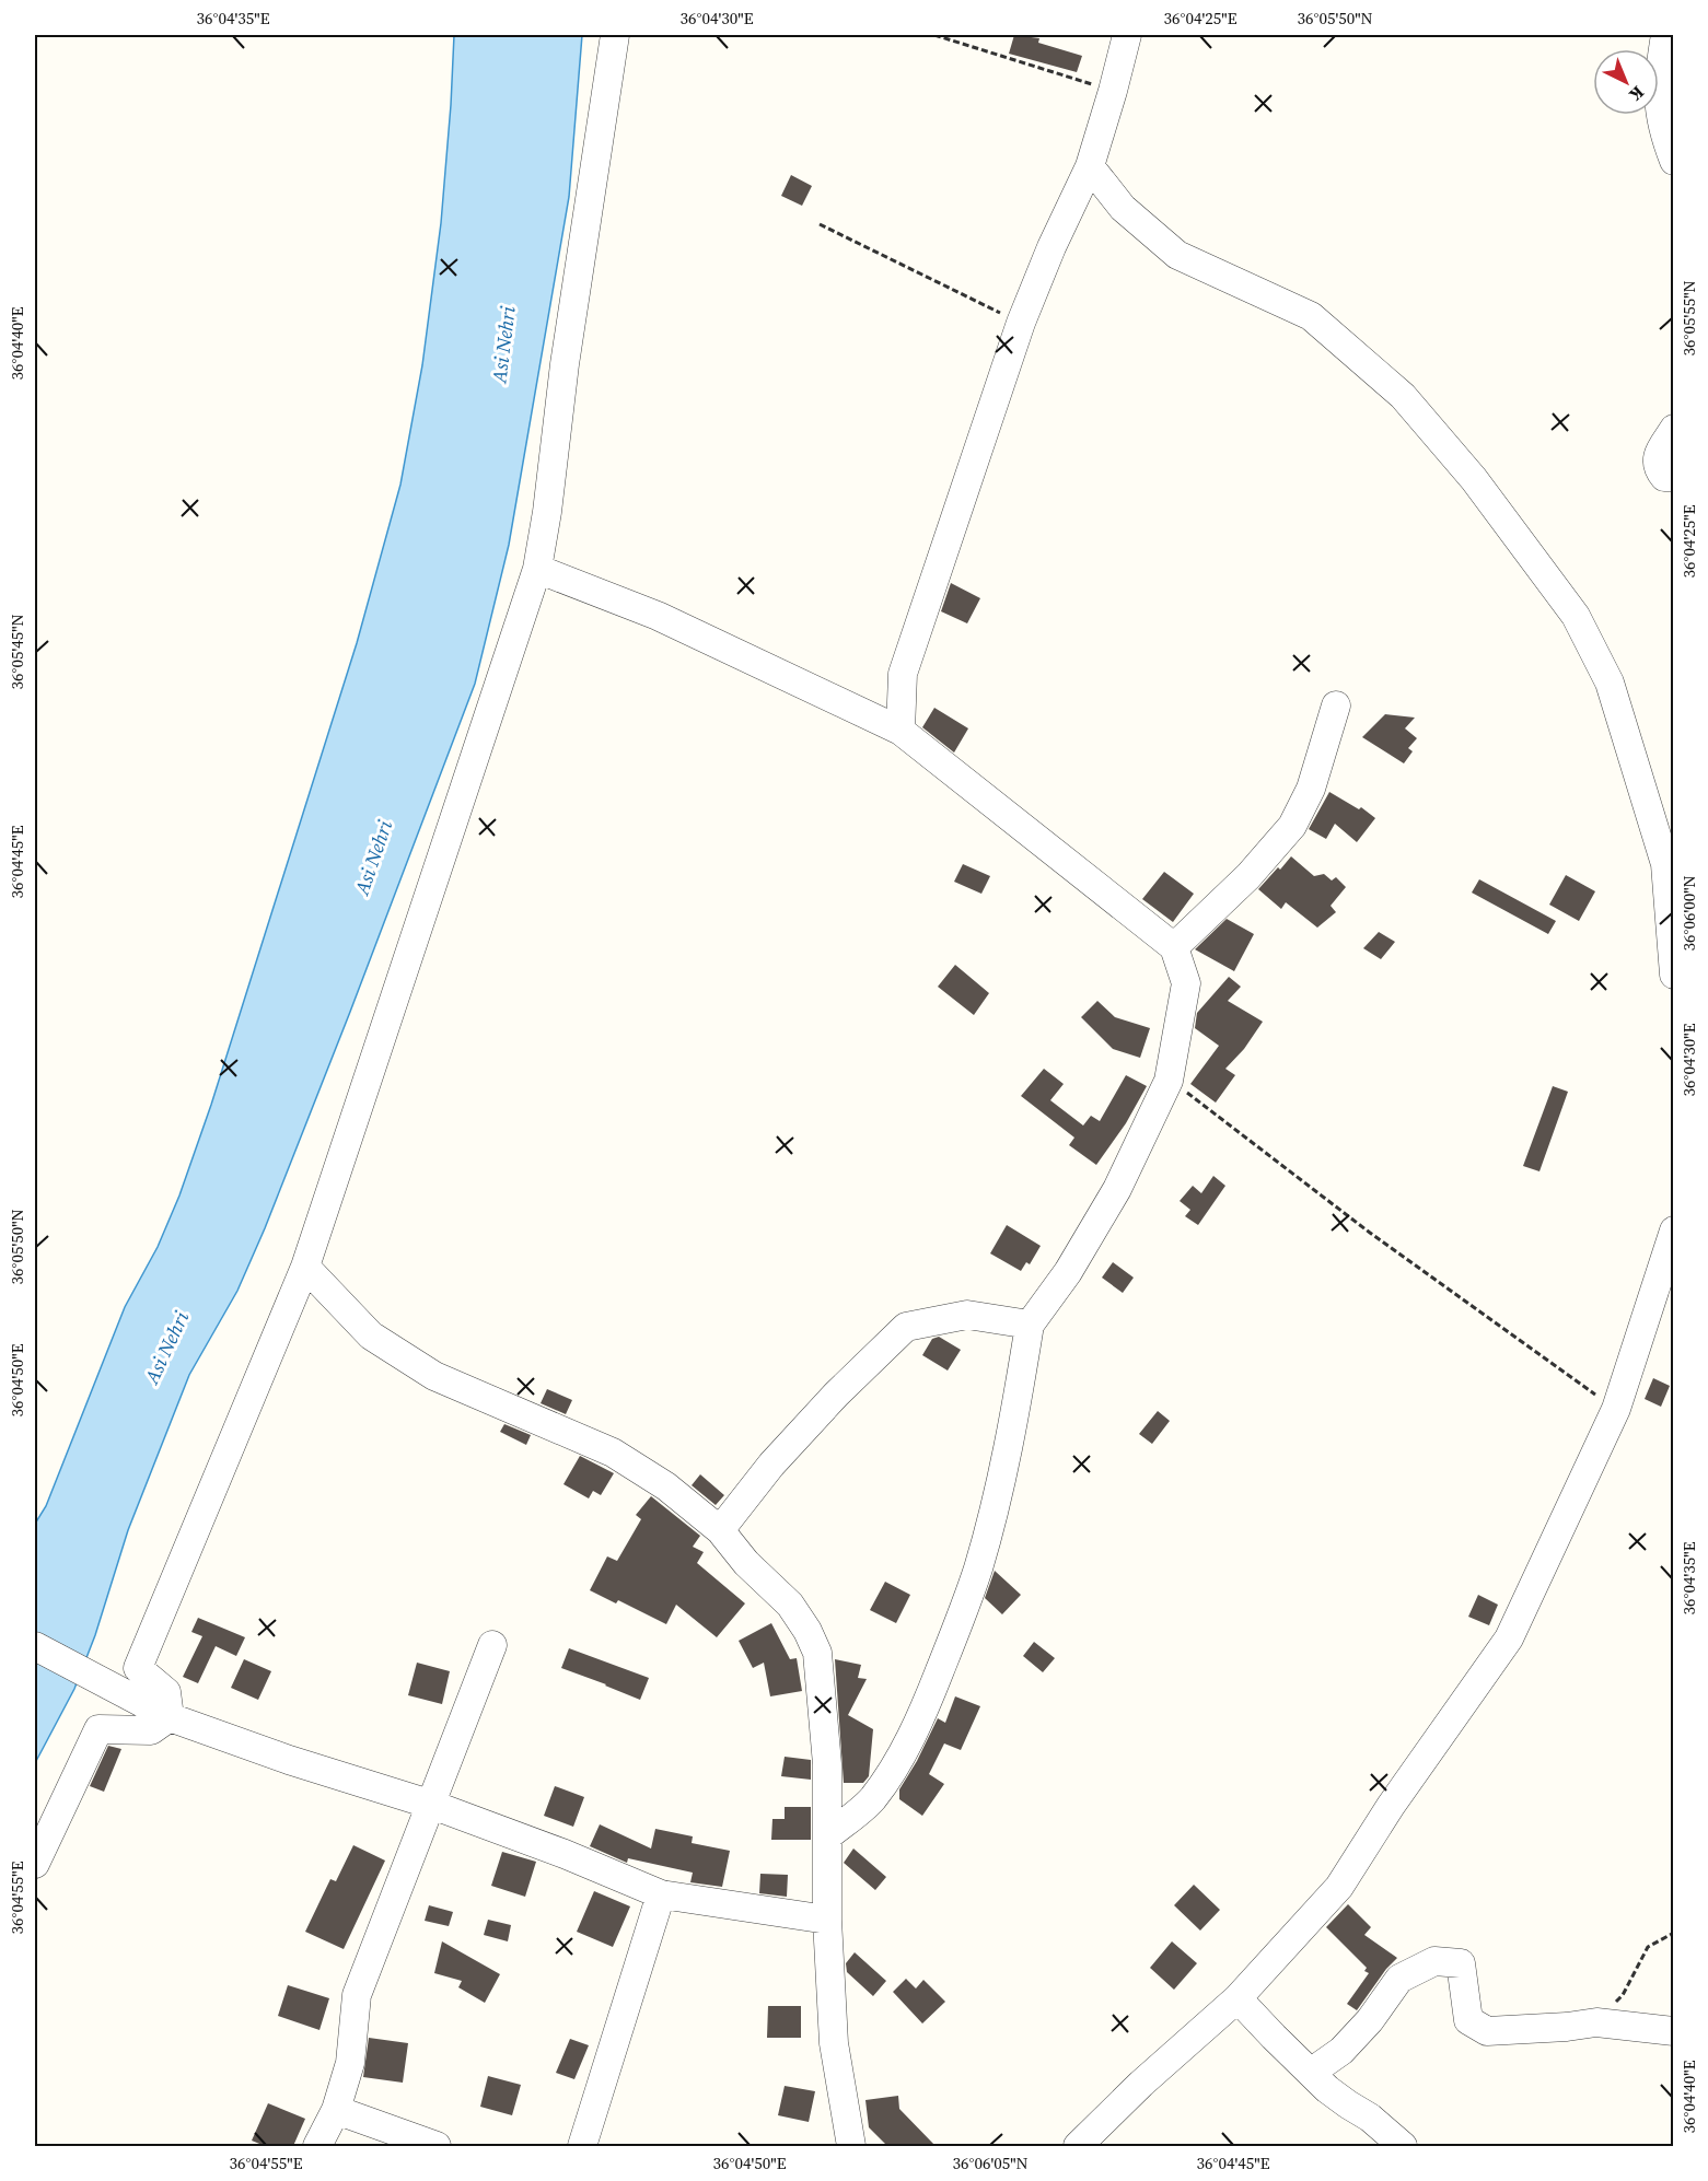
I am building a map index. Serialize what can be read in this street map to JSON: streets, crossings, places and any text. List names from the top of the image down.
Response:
{
  "water": ["Asi Nehri"],
  "north": "bottom right",
  "coordinates": [
    "36°04'35\"E",
    "36°04'30\"E",
    "36°04'25\"E",
    "36°05'50\"N",
    "36°05'55\"N",
    "36°04'40\"E",
    "36°05'45\"N",
    "36°04'45\"E",
    "36°06'00\"N",
    "36°04'50\"E",
    "36°04'55\"E",
    "36°06'05\"N"
  ]
}
